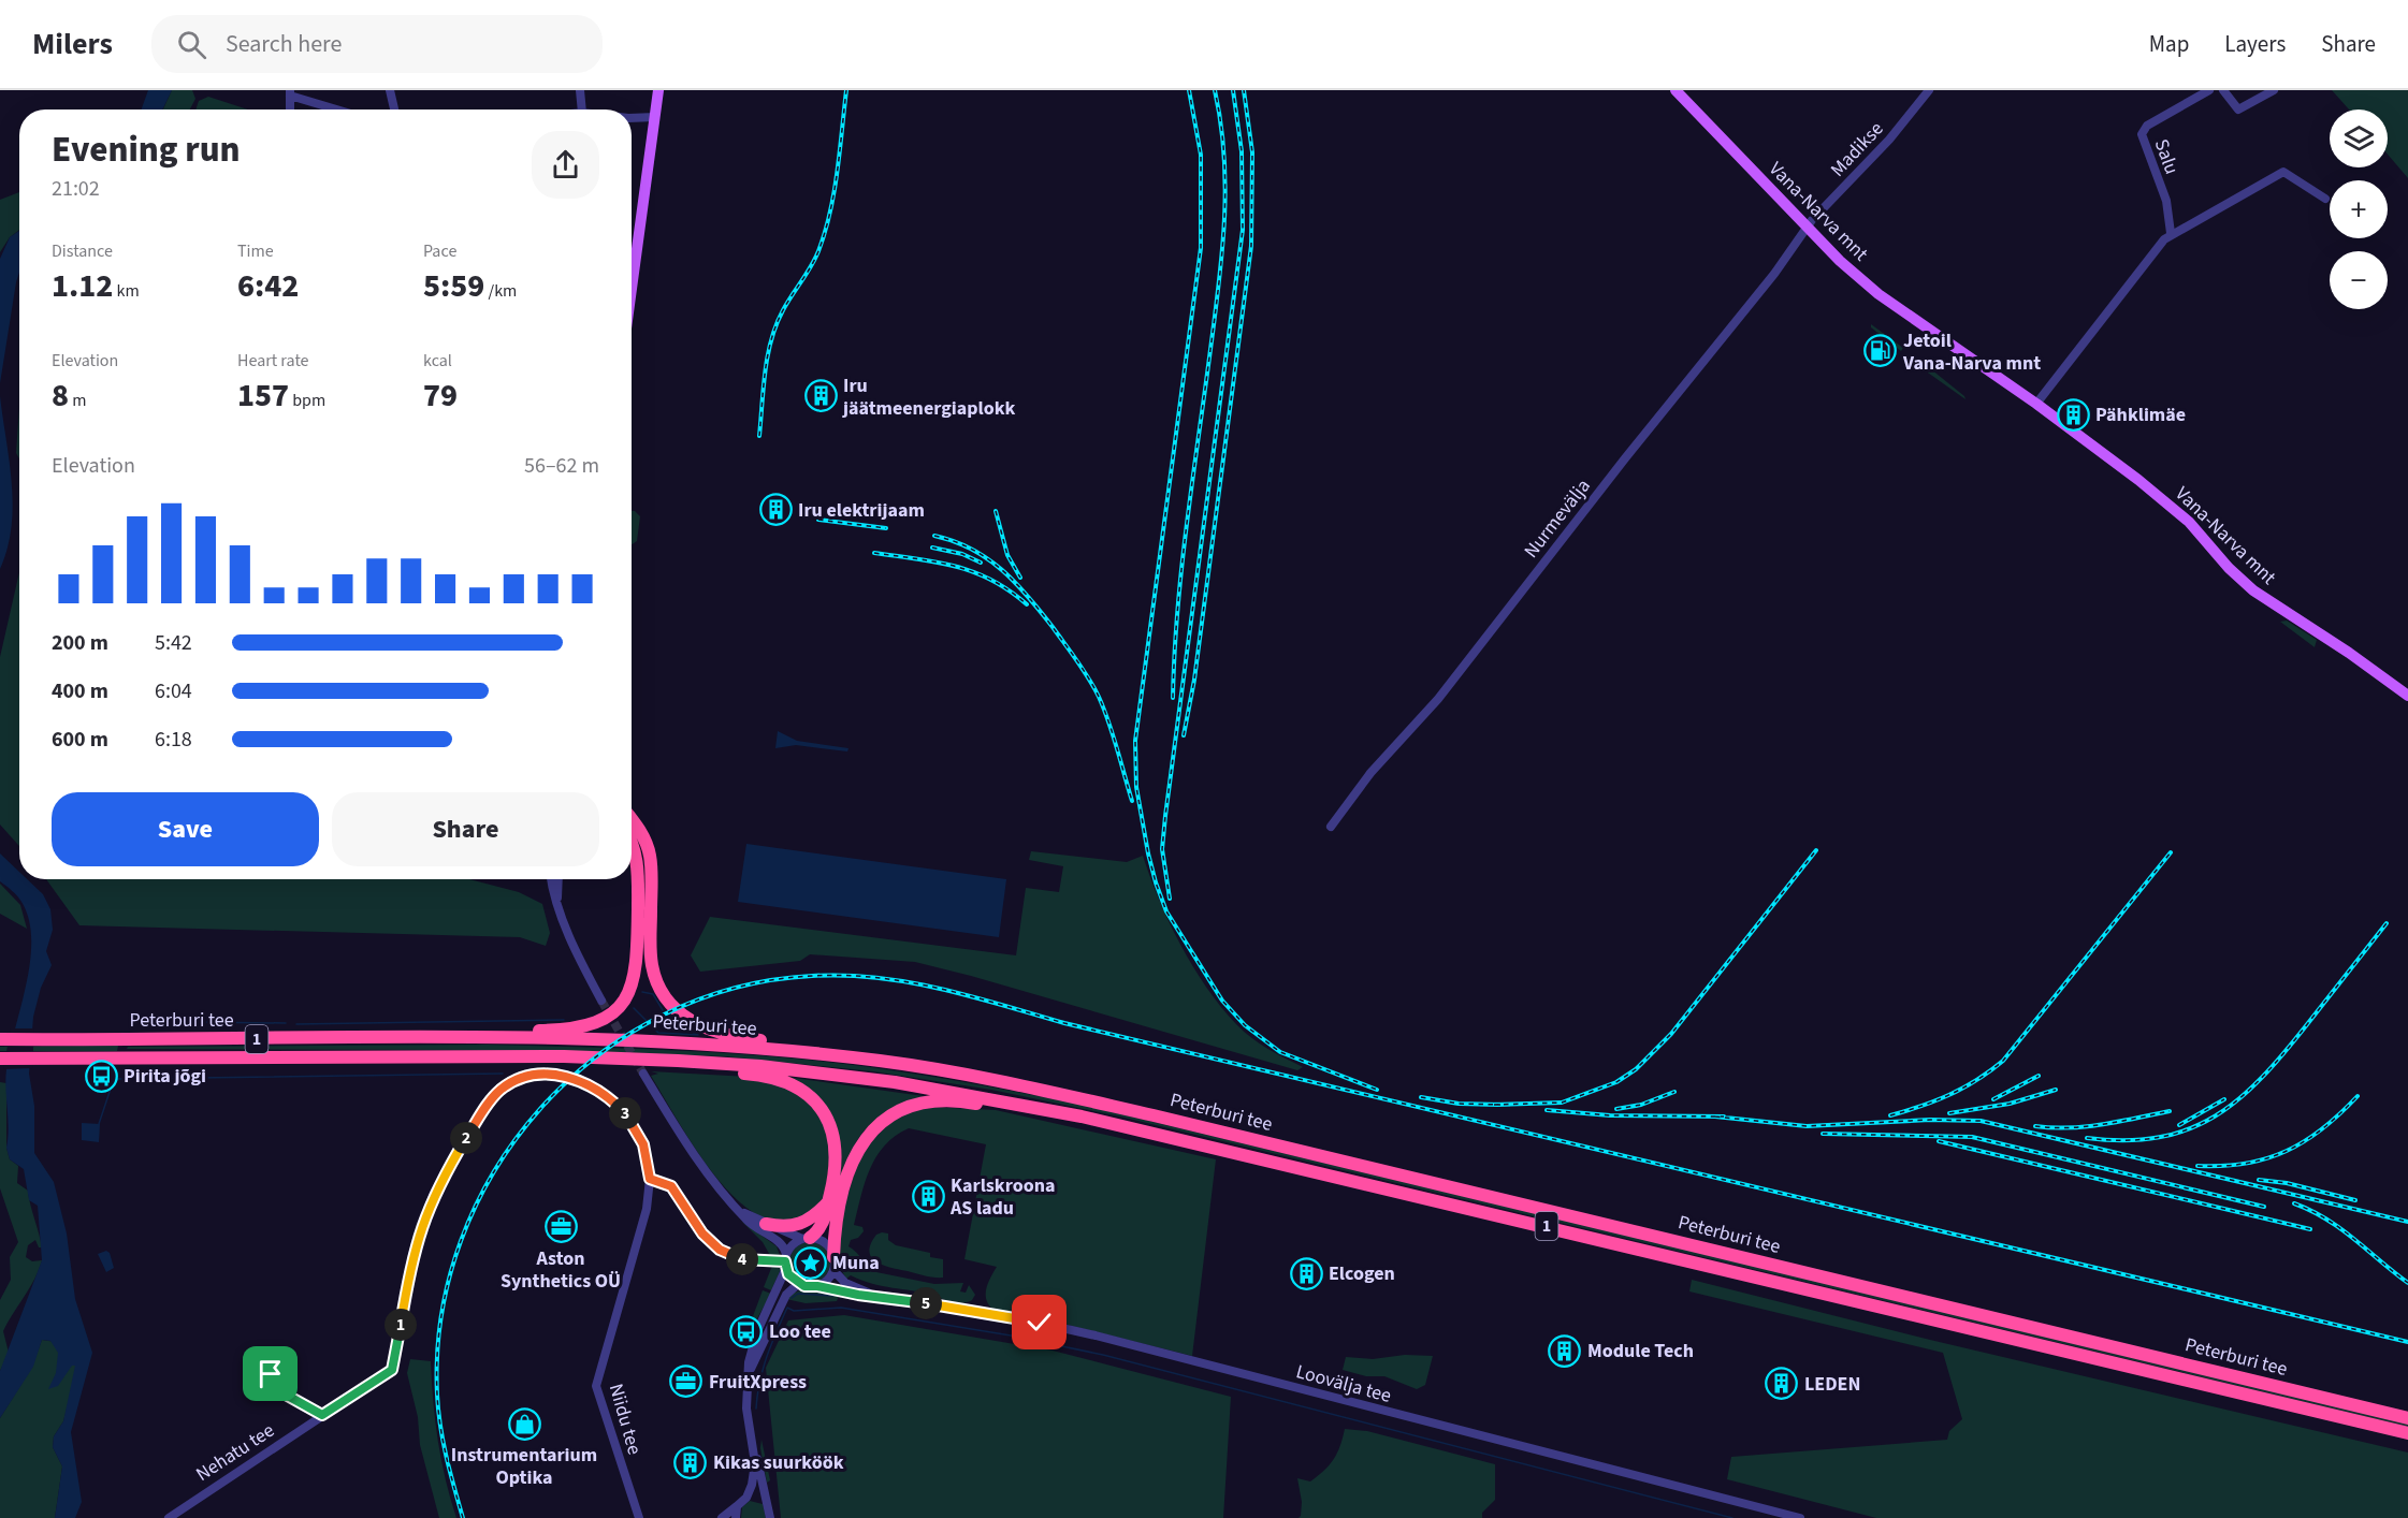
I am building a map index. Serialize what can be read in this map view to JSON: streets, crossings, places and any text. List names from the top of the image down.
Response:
{
  "streets": {
    "highway": ["Peterburi tee", "1"],
    "main road": ["Vana-Narva mnt"],
    "street": [
      "Madikse",
      "Salu",
      "Nurmevälja",
      "Loovälja tee",
      "Niidu tee",
      "Nehatu tee"
    ]
  },
  "crossings": [
    ["Madikse", "Vana-Narva mnt"],
    ["Madikse", "Nurmevälja"],
    ["Vana-Narva mnt", "Nurmevälja"],
    ["Niidu tee", "Nehatu tee"]
  ],
  "places": {
    "fuel station": ["Jetoil Vana-Narva mnt"],
    "building": [
      "Iru jäätmeenergiaplokk",
      "Pähklimäe",
      "Iru elektrijaam",
      "Karlskroona AS ladu",
      "Elcogen",
      "Module Tech",
      "LEDEN",
      "Kikas suurköök"
    ],
    "bus stop": ["Pirita jõgi", "Loo tee"],
    "office": ["Aston Synthetics OÜ", "FruitXpress"],
    "place": ["Muna"],
    "shop": ["Instrumentarium Optika"]
  },
  "page": {
    "header": "Milers",
    "search": "Search here",
    "nav": ["Map", "Layers", "Share"],
    "map_buttons": ["+", "−"],
    "heading": ["Evening run", "21:02"],
    "stats": [
      ["Distance", "1.12 km"],
      ["Time", "6:42"],
      ["Pace", "5:59 /km"],
      ["Elevation", "8 m"],
      ["Heart rate", "157 bpm"],
      ["kcal", "79"]
    ],
    "chart": ["Elevation", "56–62 m"],
    "list": [
      {
        "name": "200 m",
        "note": "5:42"
      },
      {
        "name": "400 m",
        "note": "6:04"
      },
      {
        "name": "600 m",
        "note": "6:18"
      }
    ],
    "buttons": ["Save", "Share"],
    "pins": [
      "3",
      "2",
      "4",
      "5",
      "1"
    ]
  }
}
